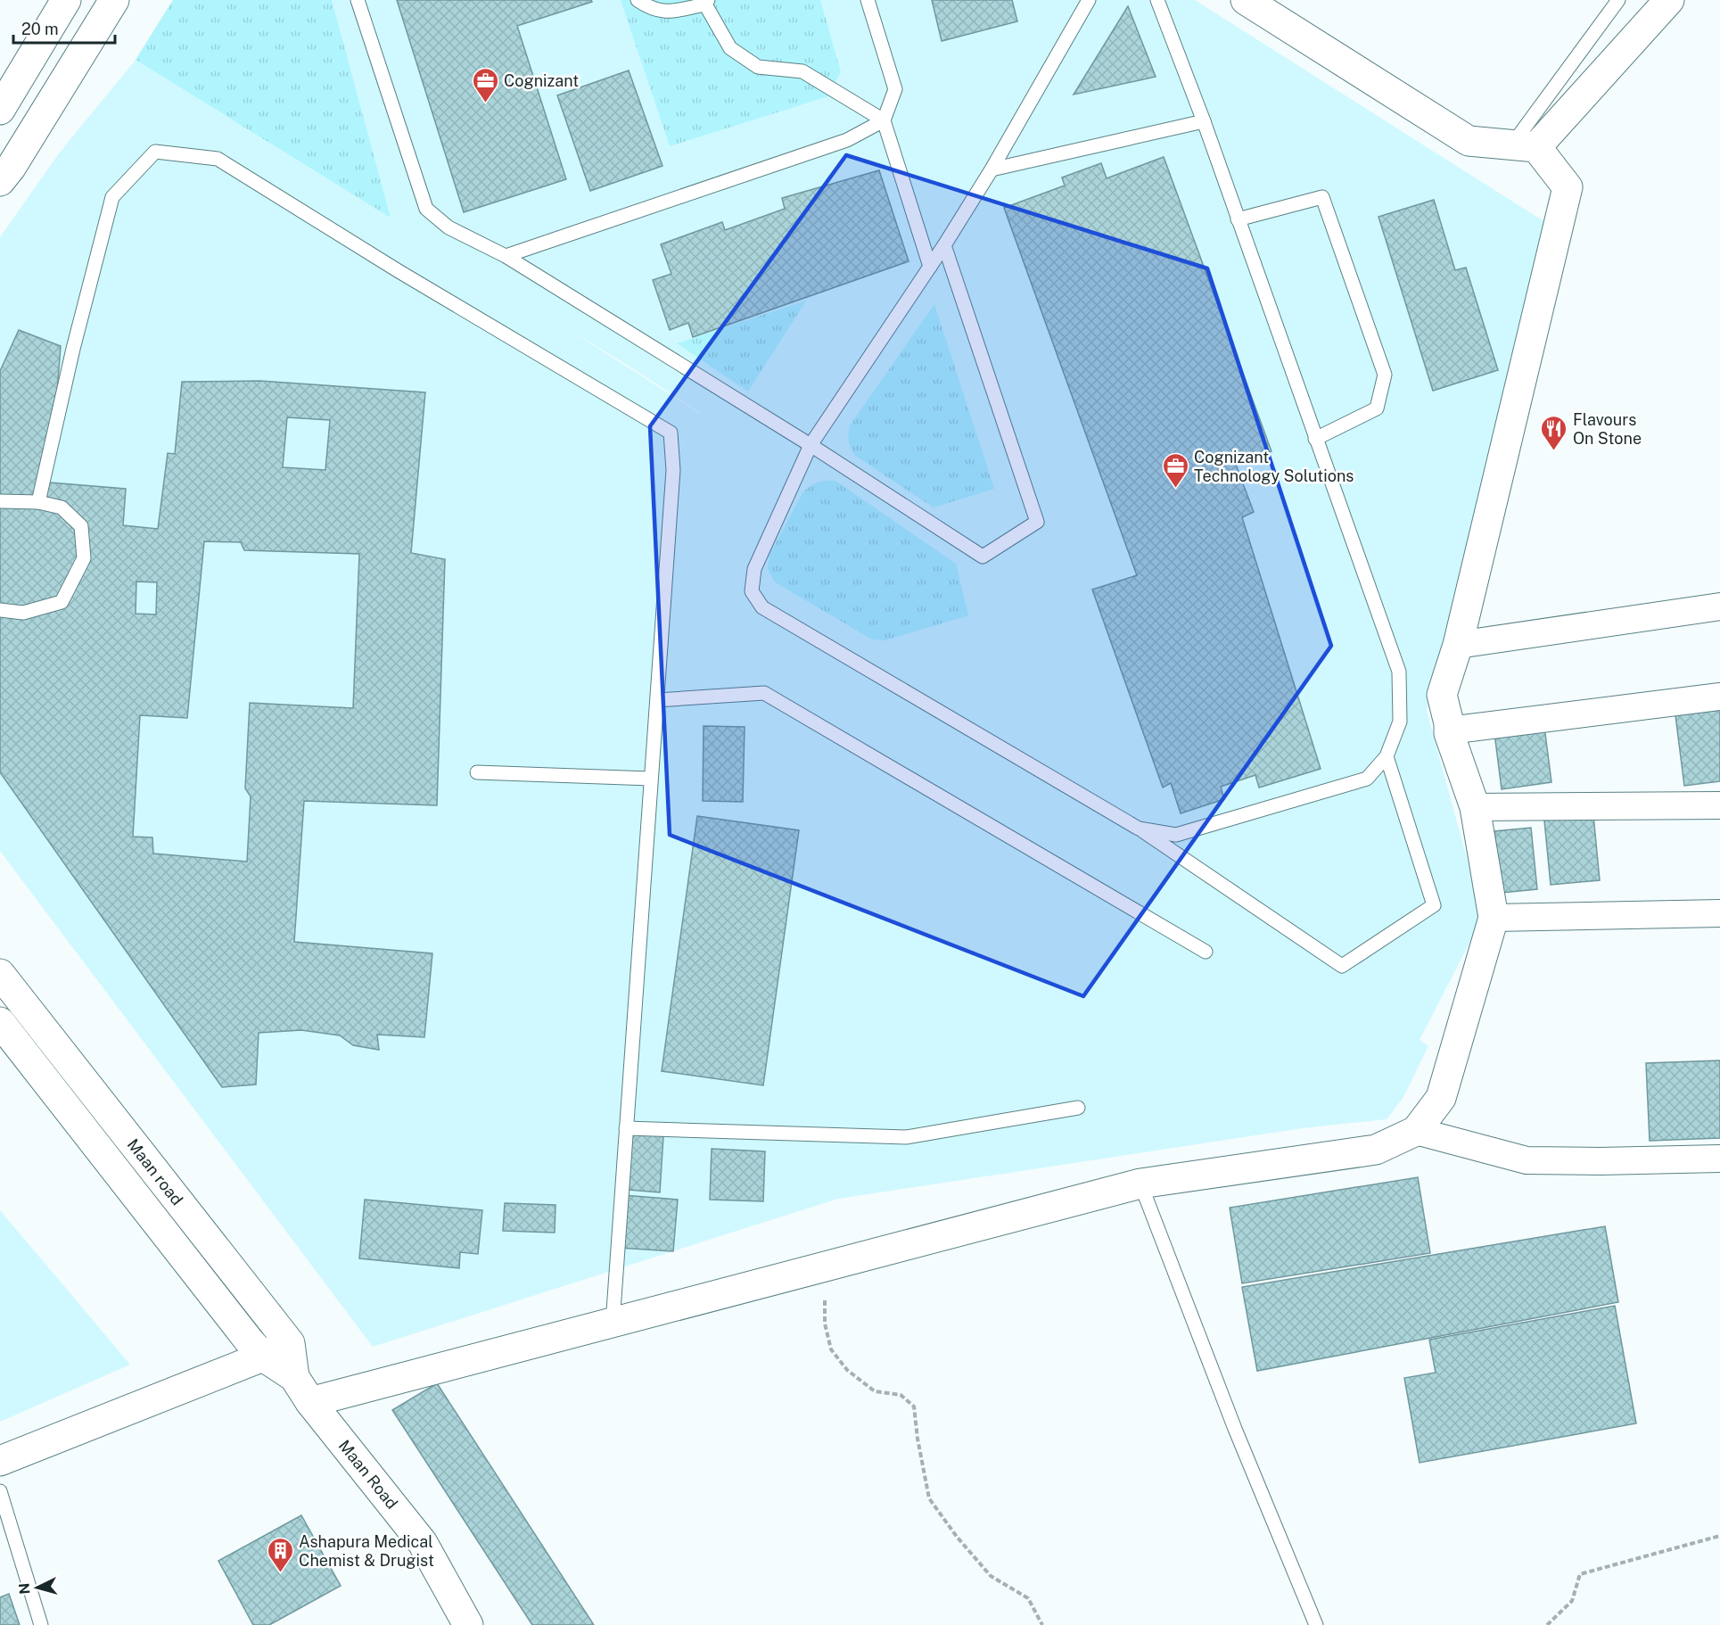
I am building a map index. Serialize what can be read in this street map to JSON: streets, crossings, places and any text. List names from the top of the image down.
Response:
{
  "streets": {
    "street": ["Maan road", "Maan Road"]
  },
  "crossings": [
    ["Maan road", "Maan Road"]
  ],
  "places": {
    "office": ["Cognizant", "Cognizant Technology Solutions"],
    "restaurant": ["Flavours On Stone"],
    "building": ["Ashapura Medical Chemist & Drugist"]
  },
  "scale_bar": "20 m",
  "north": "left"
}
